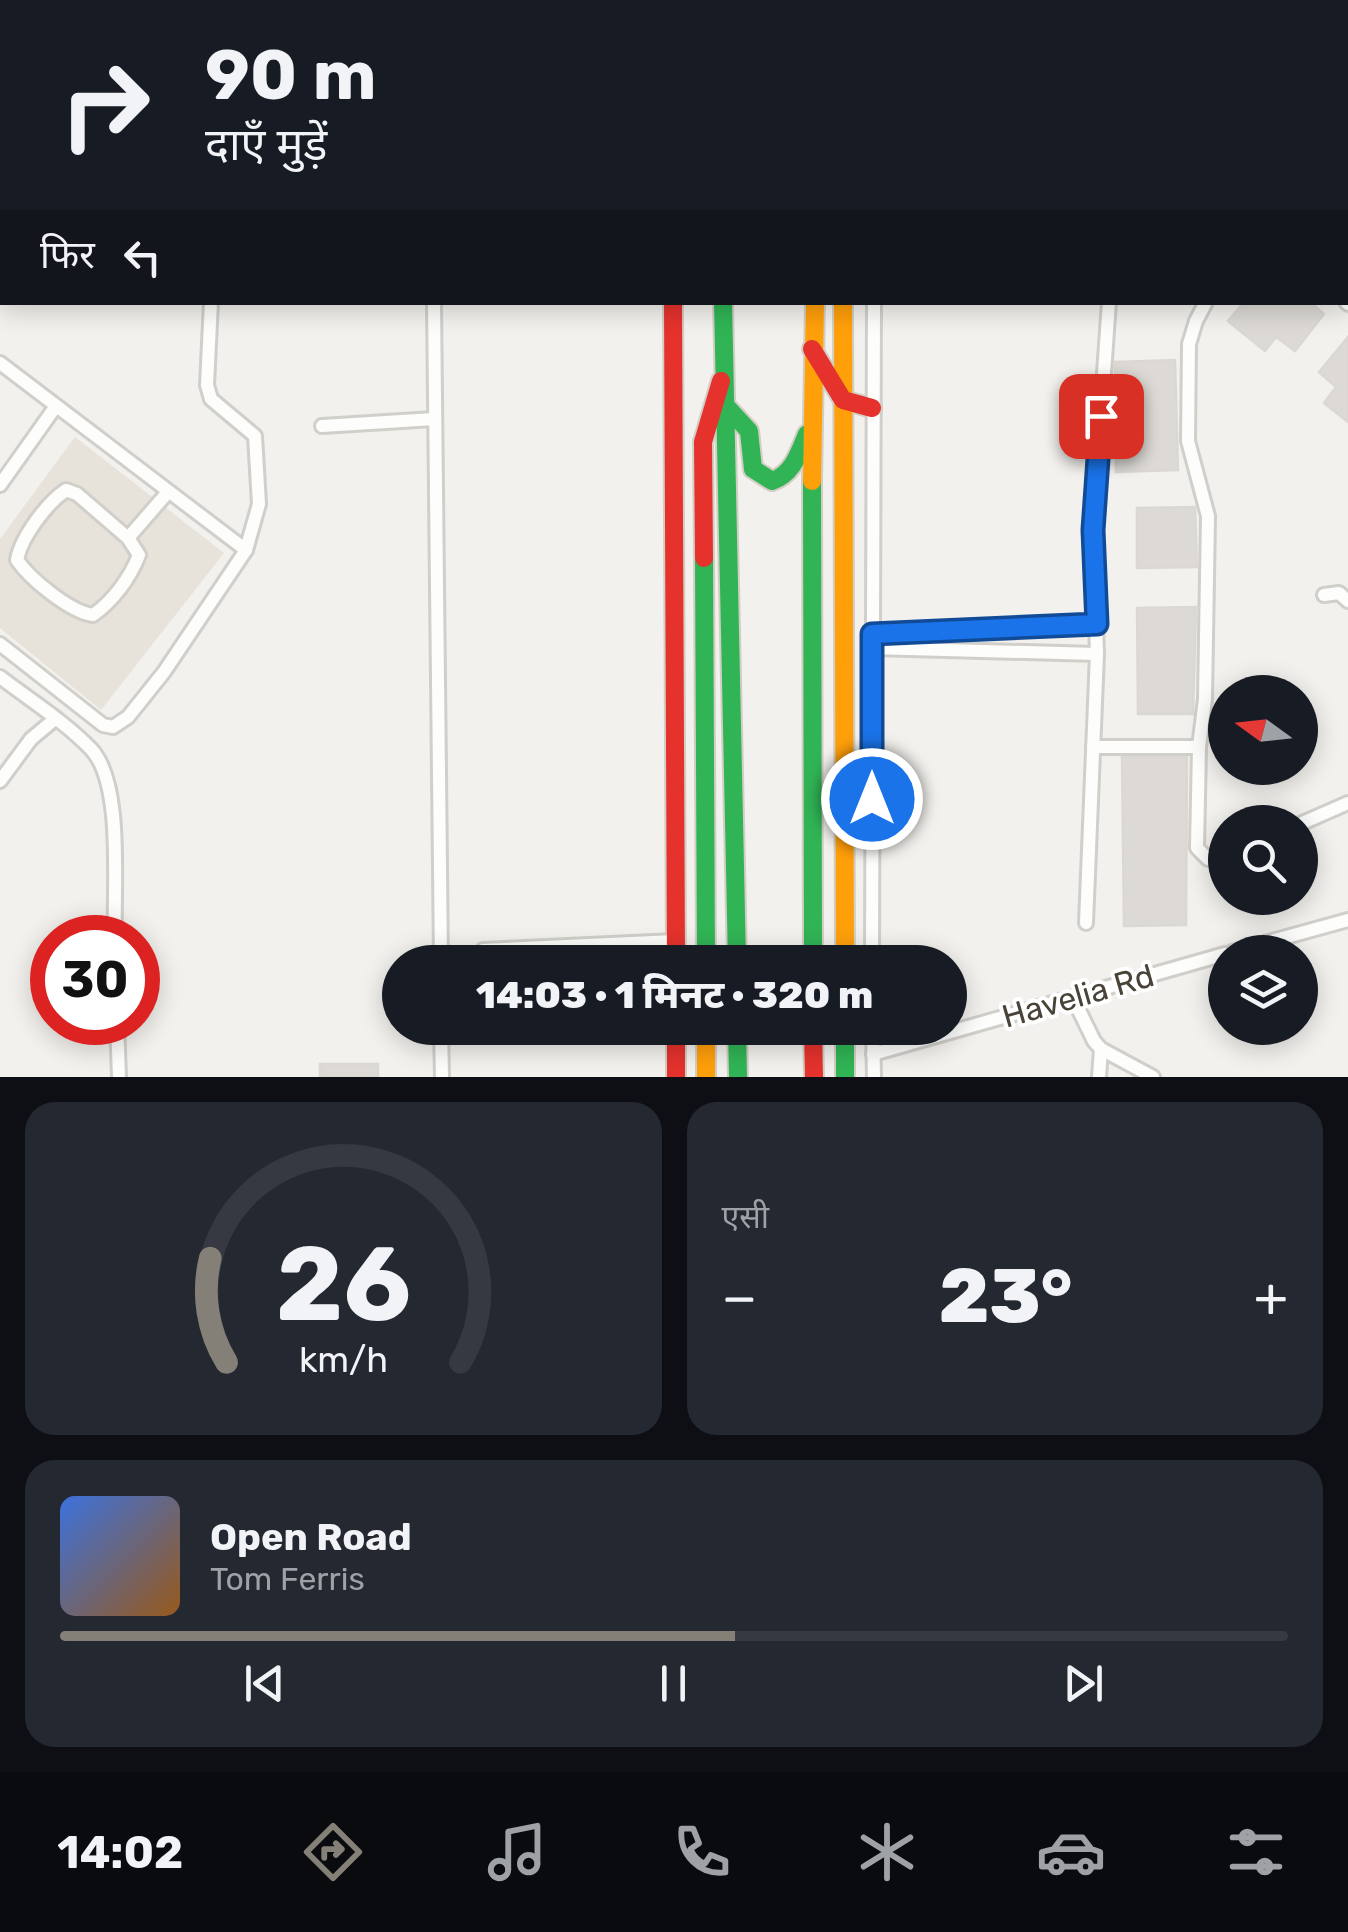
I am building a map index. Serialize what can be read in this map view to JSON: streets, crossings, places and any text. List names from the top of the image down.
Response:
{
  "streets": {
    "street": ["Havelia Rd"]
  },
  "north": "left",
  "page": {
    "turn": ["90 m", "दाएँ मुड़ें"],
    "then": "फिर",
    "limit": "30",
    "trip": "14:03 · 1 मिनट · 320 m",
    "tile": "एसी",
    "heat": ["−", "23°", "+"],
    "song": ["Open Road", "Tom Ferris"],
    "tabs": "14:02",
    "gauge": ["26", "km/h"]
  }
}
